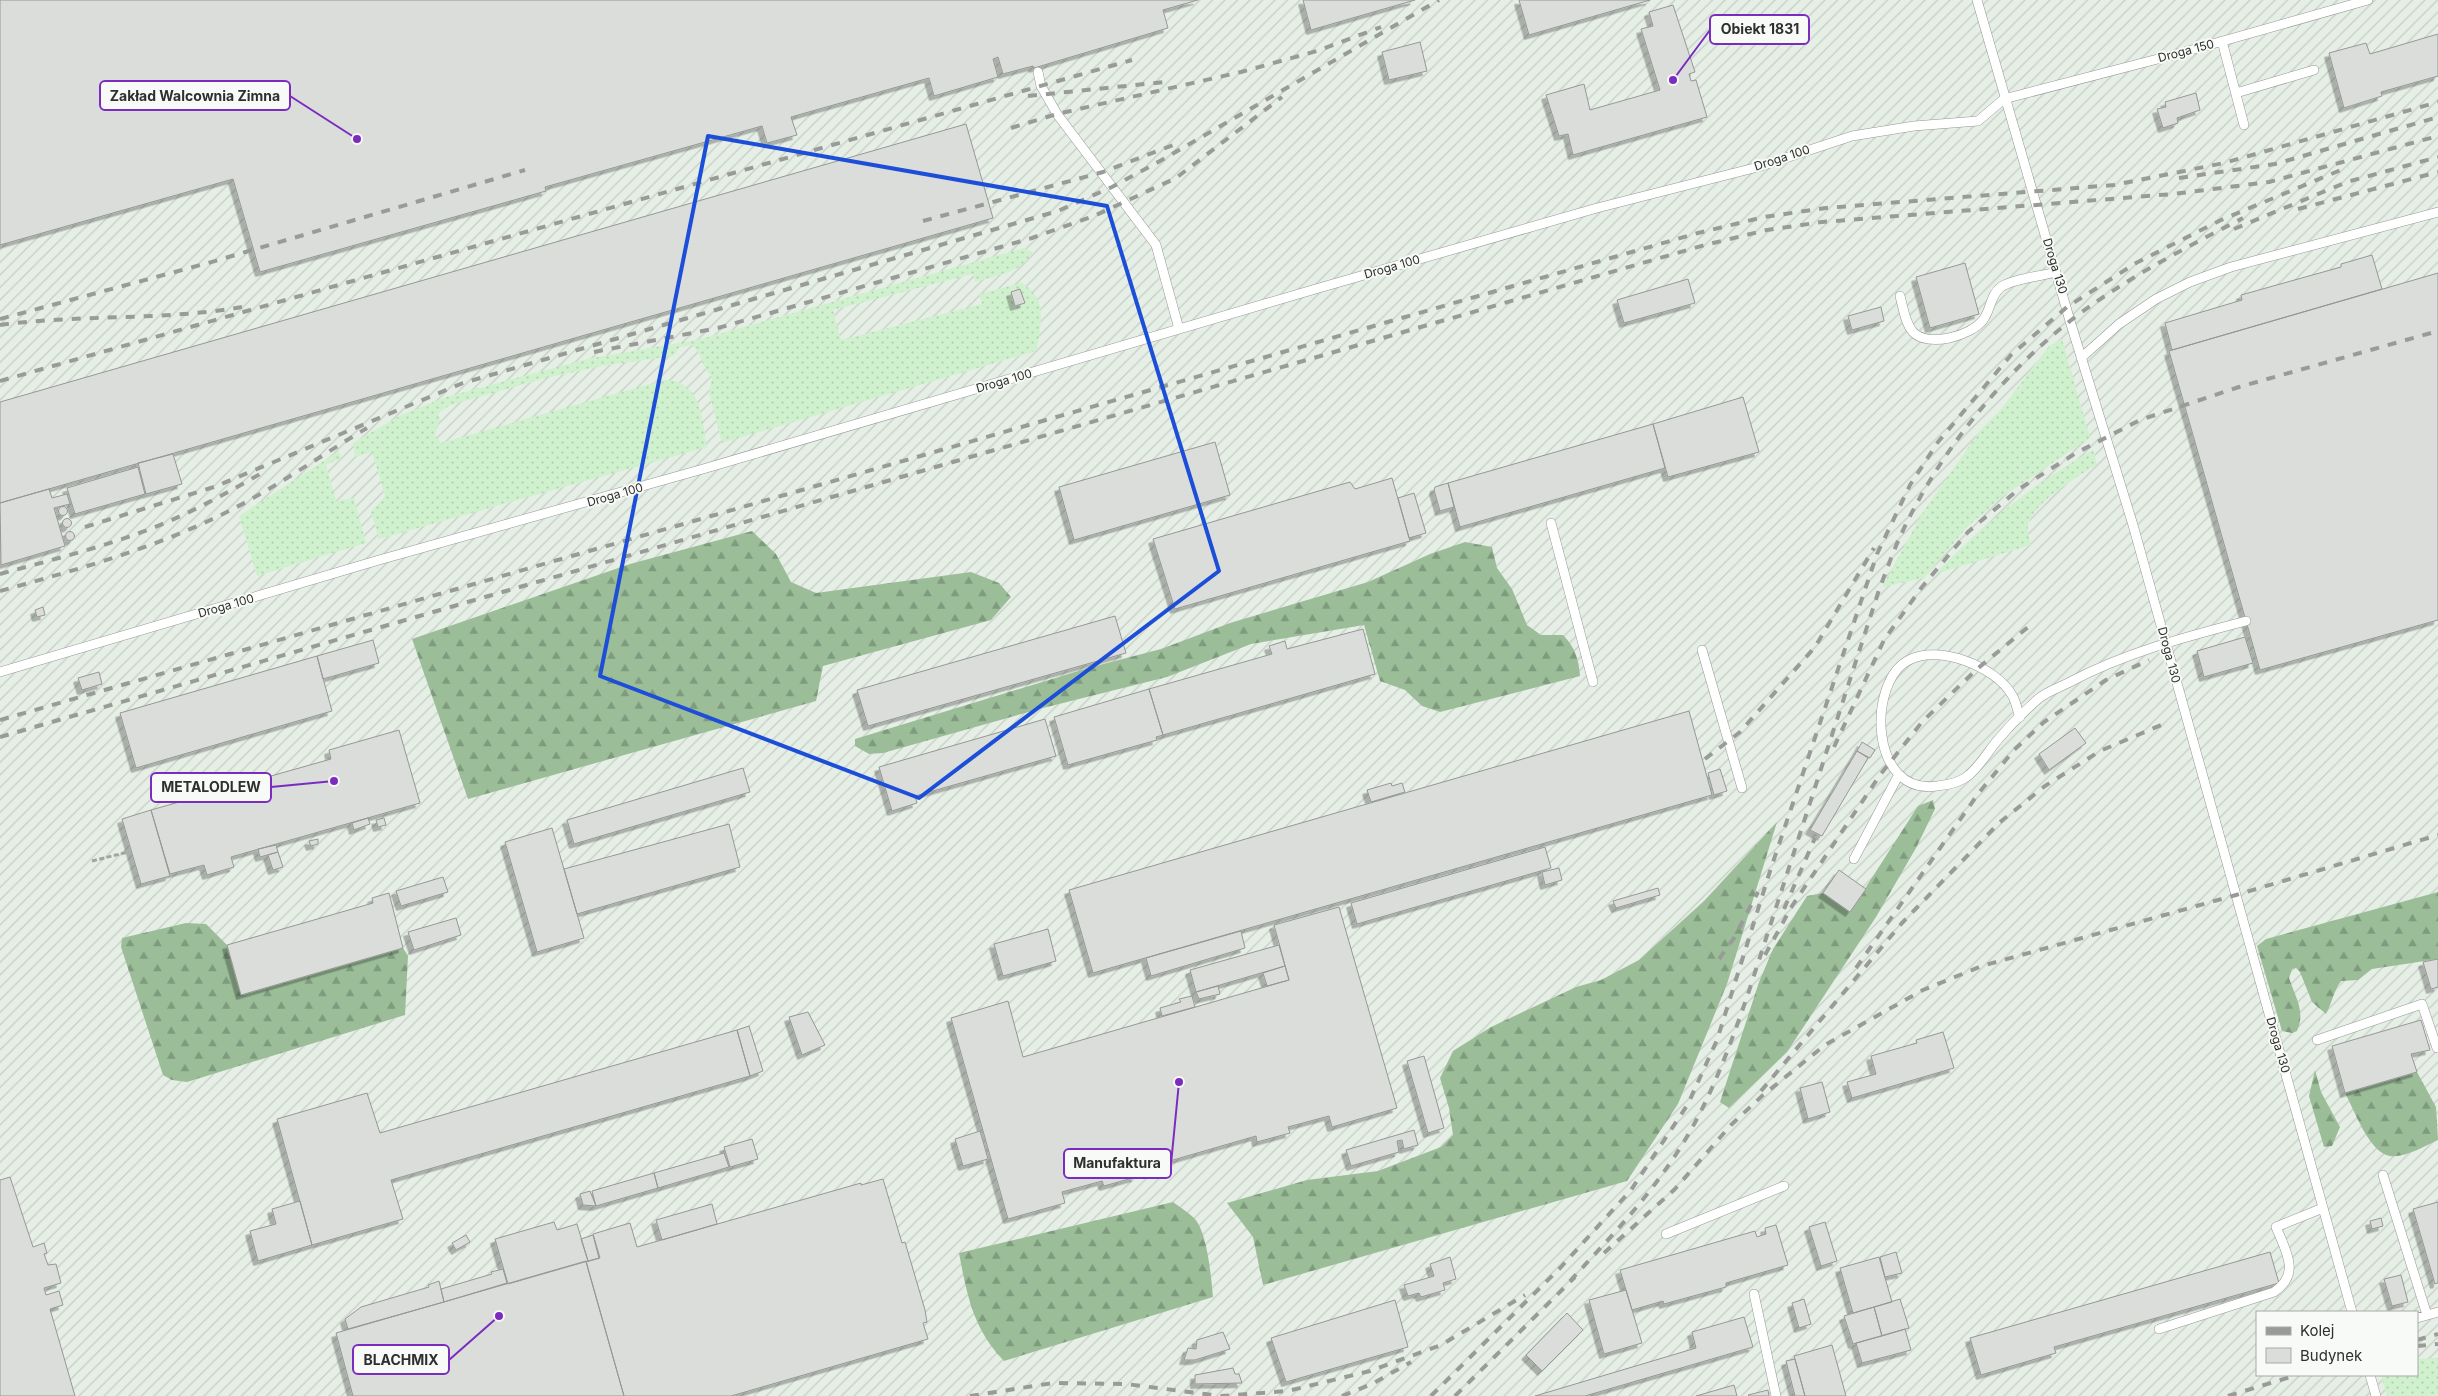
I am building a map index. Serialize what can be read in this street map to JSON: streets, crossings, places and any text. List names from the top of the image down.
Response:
{
  "streets": {
    "lane": ["Droga 150", "Droga 100", "Droga 130"]
  },
  "crossings": [
    ["Droga 150", "Droga 100"],
    ["Droga 150", "Droga 130"],
    ["Droga 100", "Droga 130"]
  ],
  "places": [
    "Obiekt 1831",
    "Zakład Walcownia Zimna",
    "METALODLEW",
    "Manufaktura",
    "BLACHMIX"
  ],
  "legend": ["Kolej", "Budynek"]
}
